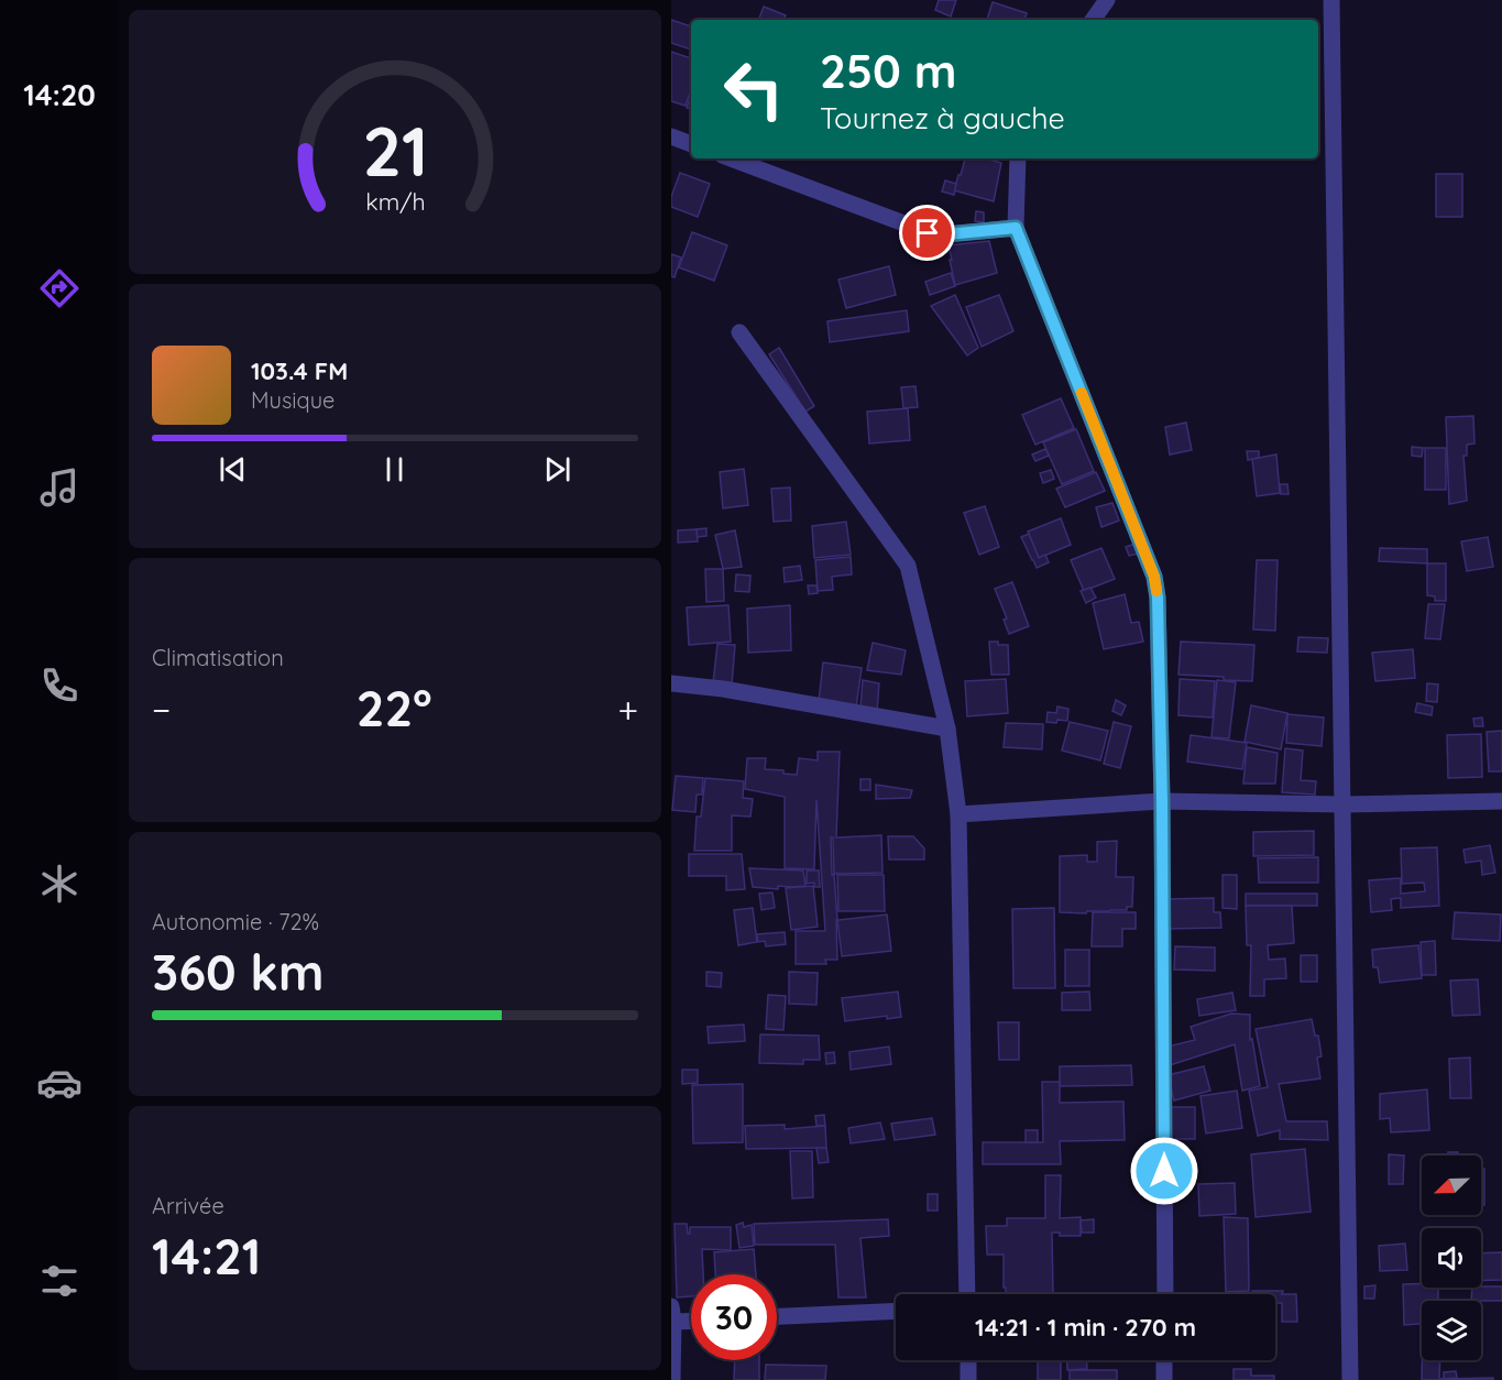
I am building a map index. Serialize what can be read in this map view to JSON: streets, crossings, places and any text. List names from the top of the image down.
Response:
{
  "north": "bottom left",
  "page": {
    "tabs": "14:20",
    "turn": ["250 m", "Tournez à gauche"],
    "song": ["103.4 FM", "Musique"],
    "tile": [
      "Climatisation",
      ["Autonomie · 72%", "360 km"],
      ["Arrivée", "14:21"]
    ],
    "heat": ["−", "22°", "+"],
    "limit": "30",
    "trip": "14:21 · 1 min · 270 m",
    "gauge": ["21", "km/h"]
  }
}
